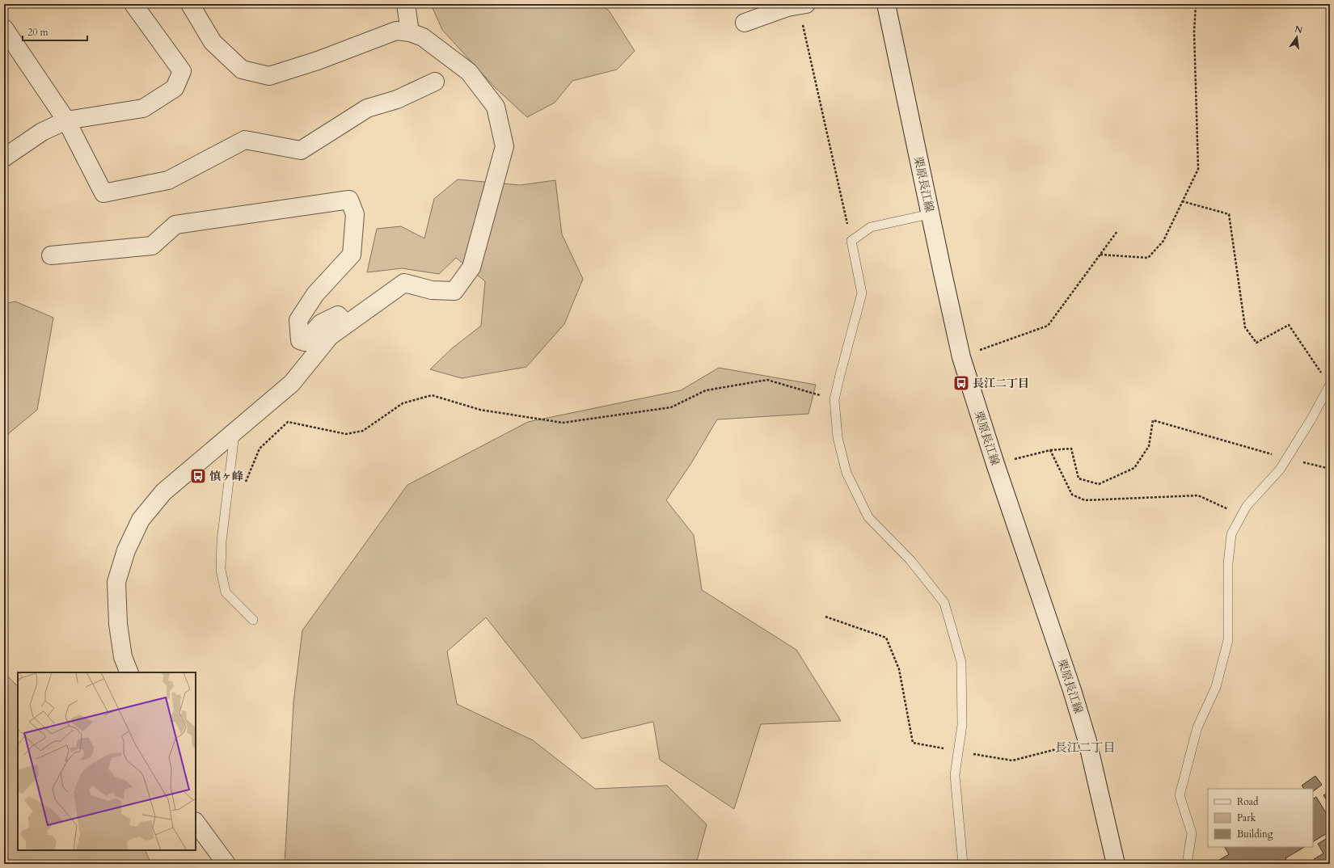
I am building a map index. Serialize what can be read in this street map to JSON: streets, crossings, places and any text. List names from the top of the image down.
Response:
{
  "streets": {
    "street": ["栗原長江線"]
  },
  "districts": ["長江二丁目"],
  "places": {
    "bus stop": ["長江二丁目", "慎ヶ峰"]
  },
  "legend": ["Road", "Park", "Building"],
  "scale_bar": "20 m",
  "north": "top"
}
